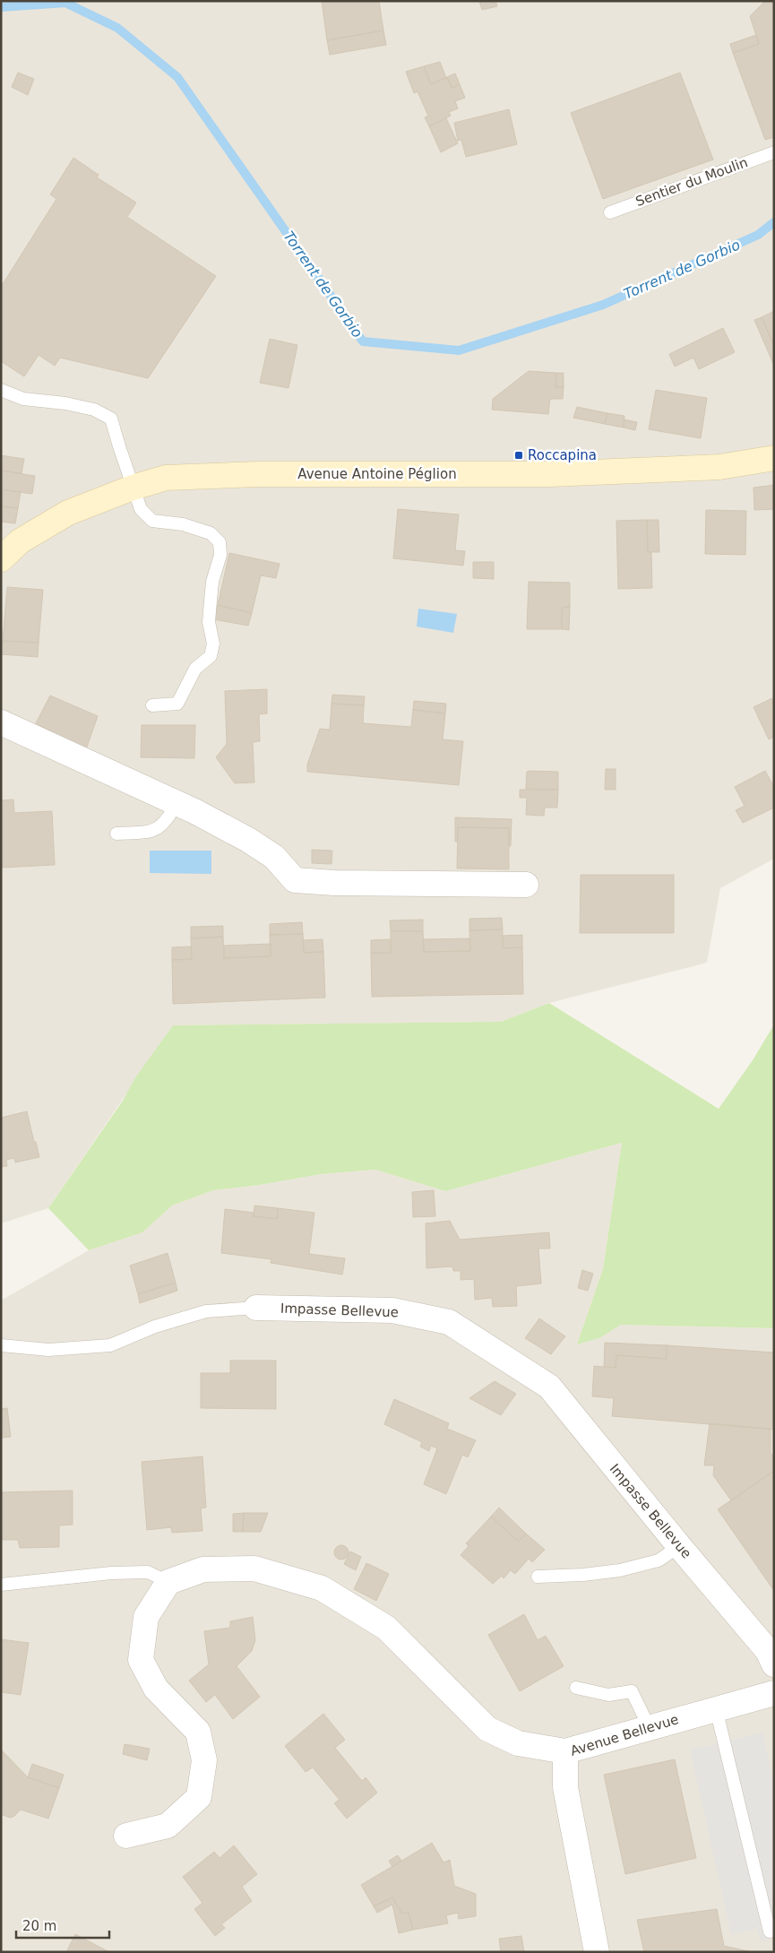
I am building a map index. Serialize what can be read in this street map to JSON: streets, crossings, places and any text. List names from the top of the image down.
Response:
{
  "streets": {
    "street": ["Avenue Antoine Péglion", "Impasse Bellevue", "Avenue Bellevue"],
    "lane": ["Sentier du Moulin"]
  },
  "water": ["Torrent de Gorbio"],
  "places": {
    "transit": ["Roccapina"]
  },
  "scale_bar": "20 m"
}
